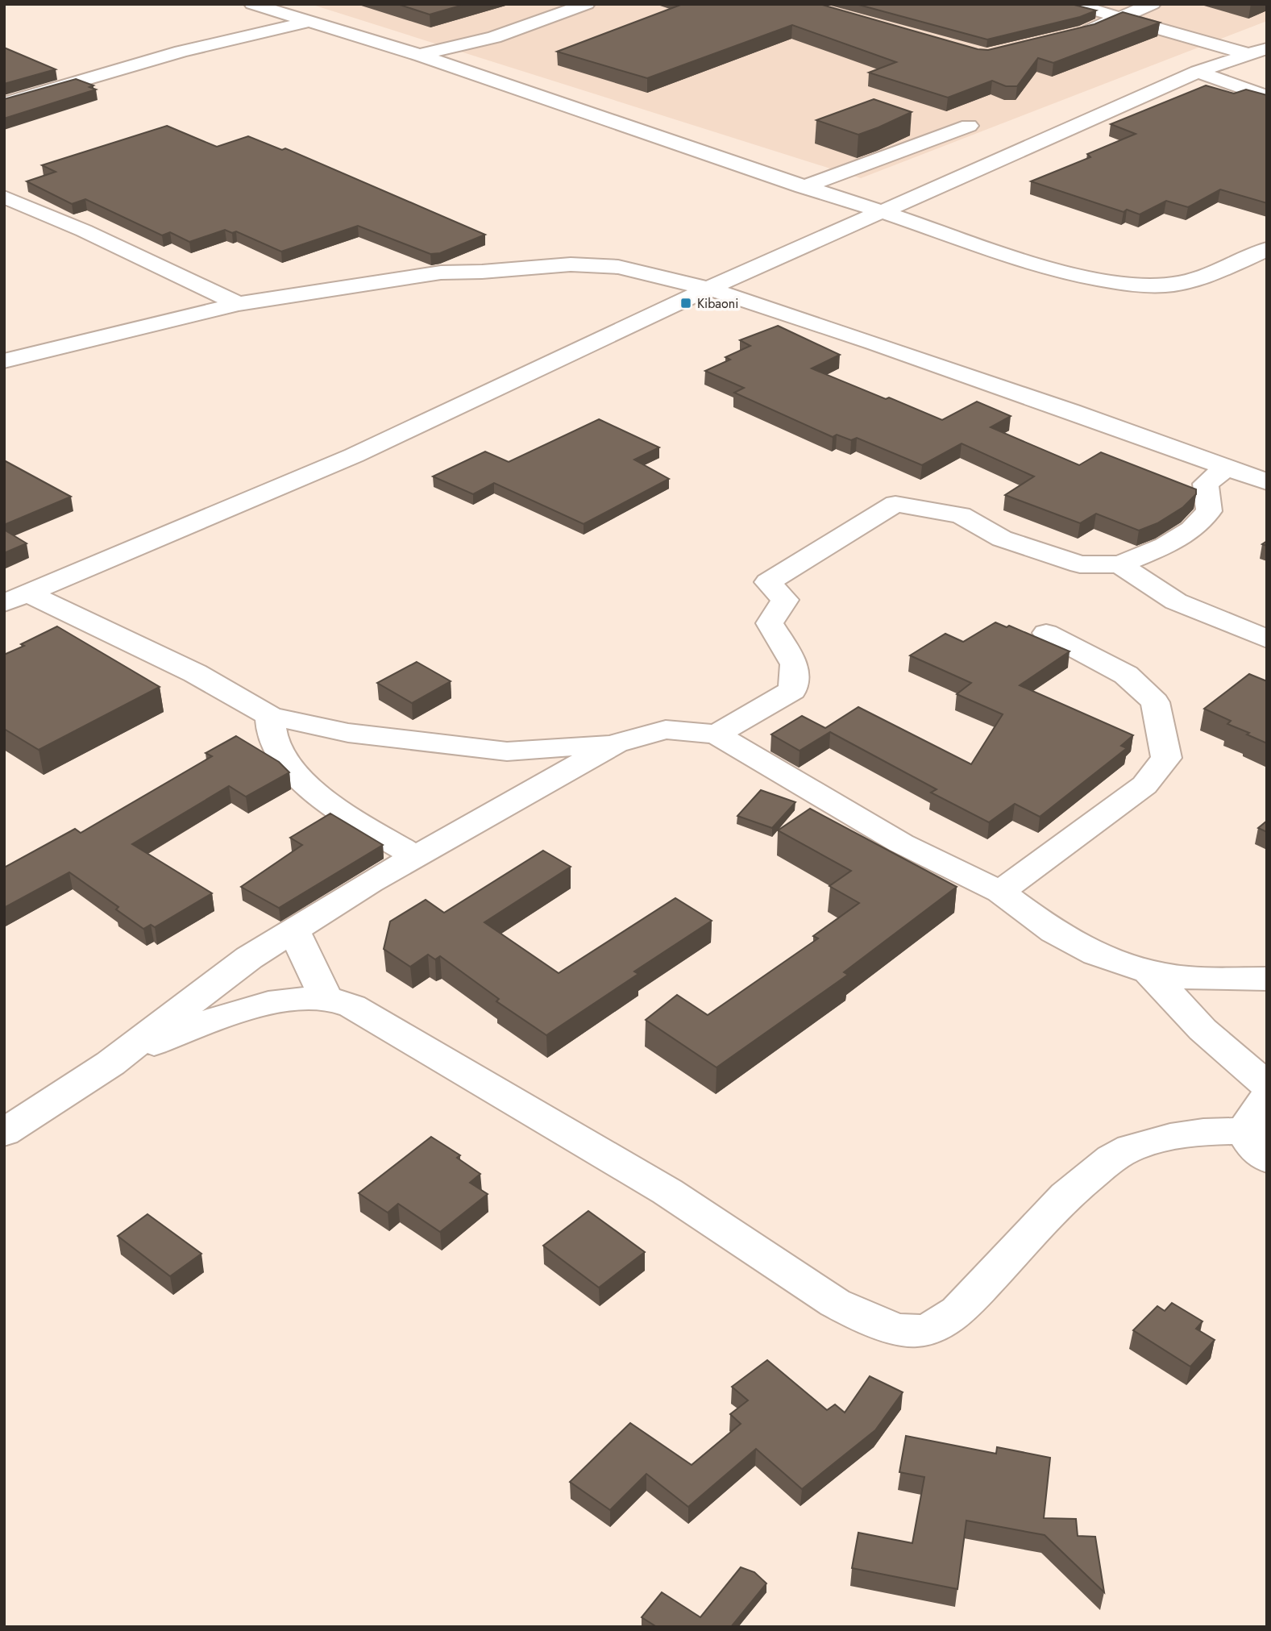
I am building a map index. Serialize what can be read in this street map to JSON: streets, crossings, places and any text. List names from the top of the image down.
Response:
{
  "places": {
    "transit": ["Kibaoni"]
  }
}
